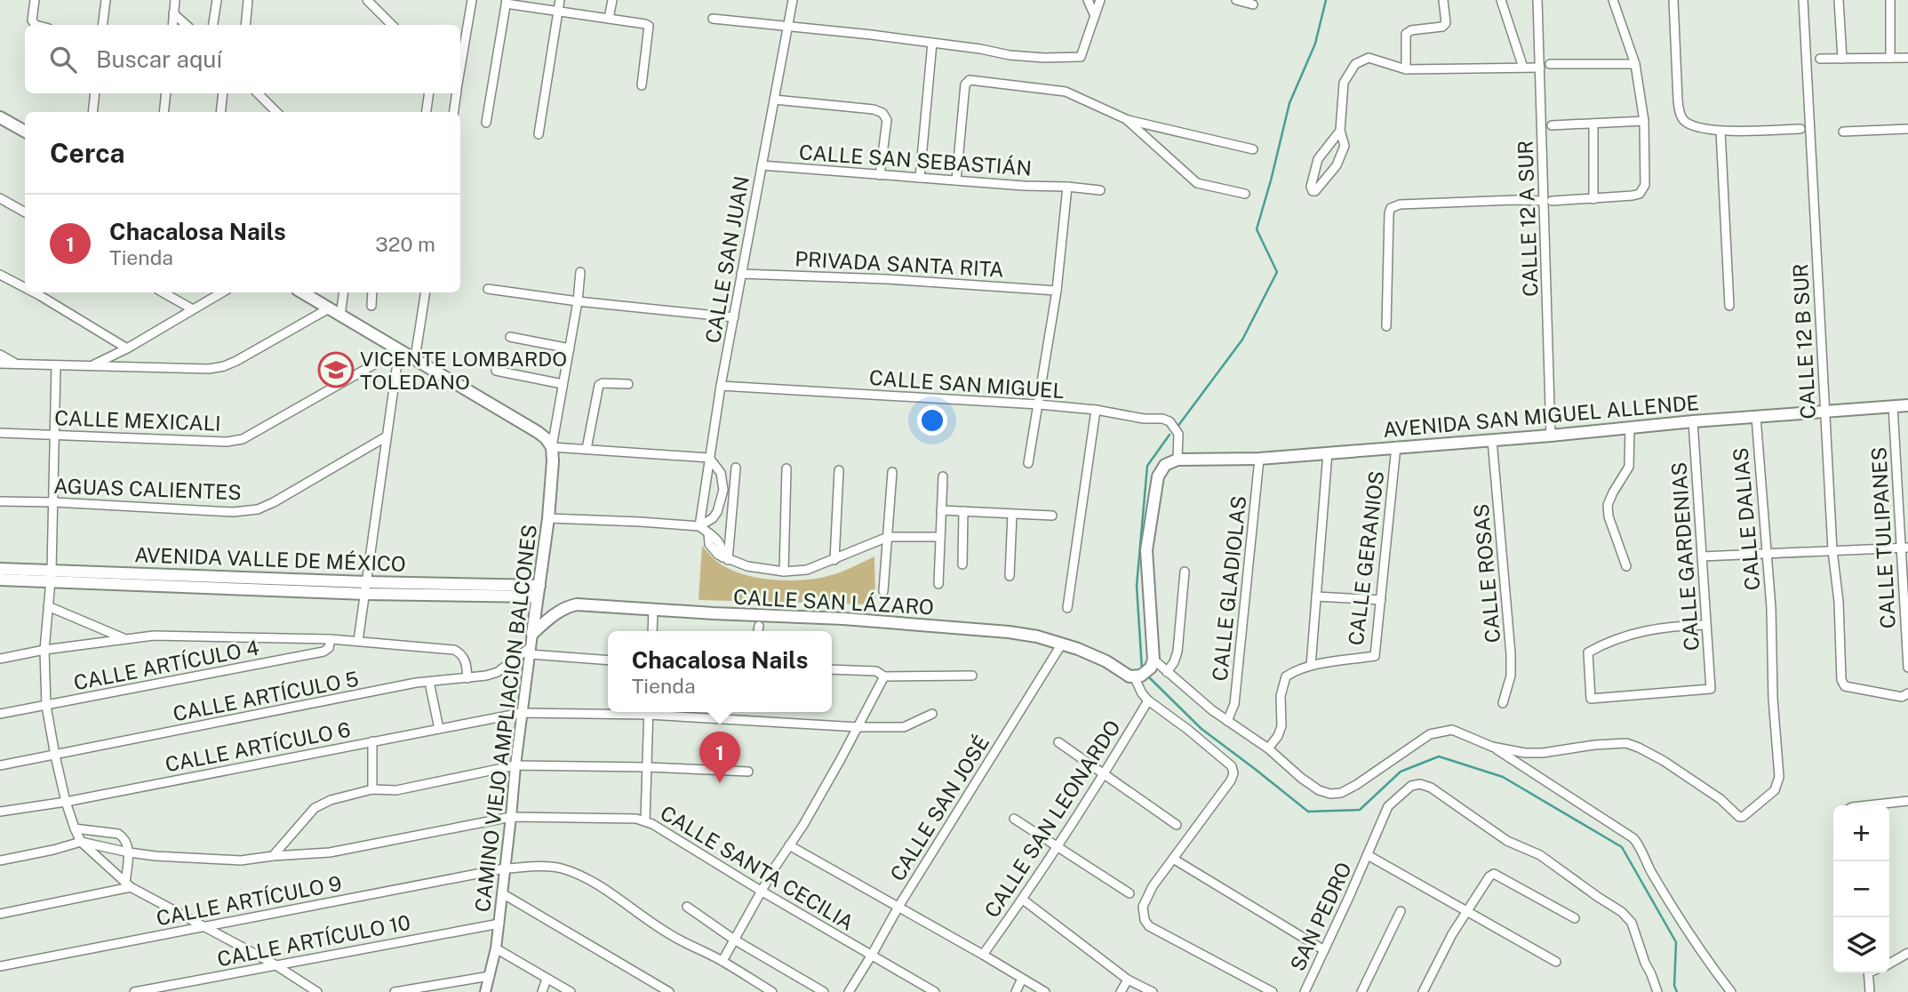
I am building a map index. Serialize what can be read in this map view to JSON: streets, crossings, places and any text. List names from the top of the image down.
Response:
{
  "streets": {
    "main road": [
      "AVENIDA SAN MIGUEL ALLENDE",
      "AVENIDA VALLE DE MÉXICO",
      "CALLE SAN LÁZARO",
      "CAMINO VIEJO AMPLIACION BALCONES"
    ],
    "street": [
      "CALLE SAN SEBASTIÁN",
      "CALLE 12 A SUR",
      "CALLE SAN JUAN",
      "PRIVADA SANTA RITA",
      "CALLE 12 B SUR",
      "CALLE SAN MIGUEL",
      "CALLE MEXICALI",
      "AGUAS CALIENTES",
      "CALLE DALIAS",
      "CALLE TULIPANES",
      "CALLE GARDENIAS",
      "CALLE GERANIOS",
      "CALLE ROSAS",
      "CALLE GLADIOLAS",
      "CALLE ARTÍCULO 4",
      "CALLE ARTÍCULO 5",
      "CALLE ARTÍCULO 6",
      "CALLE SAN JOSÉ",
      "CALLE SAN LEONARDO",
      "CALLE SANTA CECILIA",
      "CALLE ARTÍCULO 9",
      "SAN PEDRO",
      "CALLE ARTÍCULO 10"
    ]
  },
  "crossings": [
    ["CALLE SAN SEBASTIÁN", "CALLE SAN JUAN"],
    ["CALLE 12 A SUR", "AVENIDA SAN MIGUEL ALLENDE"],
    ["CALLE SAN JUAN", "PRIVADA SANTA RITA"],
    ["CALLE SAN JUAN", "CALLE SAN MIGUEL"],
    ["CALLE 12 B SUR", "AVENIDA SAN MIGUEL ALLENDE"],
    ["CALLE SAN MIGUEL", "AVENIDA SAN MIGUEL ALLENDE"],
    ["AVENIDA SAN MIGUEL ALLENDE", "CALLE DALIAS"],
    ["AVENIDA SAN MIGUEL ALLENDE", "CALLE TULIPANES"],
    ["AVENIDA SAN MIGUEL ALLENDE", "CALLE GARDENIAS"],
    ["AVENIDA SAN MIGUEL ALLENDE", "CALLE GERANIOS"],
    ["AVENIDA SAN MIGUEL ALLENDE", "CALLE ROSAS"],
    ["AVENIDA SAN MIGUEL ALLENDE", "CALLE GLADIOLAS"],
    ["AVENIDA VALLE DE MÉXICO", "CAMINO VIEJO AMPLIACION BALCONES"],
    ["CALLE SAN LÁZARO", "CAMINO VIEJO AMPLIACION BALCONES"],
    ["CALLE SAN LÁZARO", "CALLE SAN JOSÉ"],
    ["CALLE ARTÍCULO 5", "CAMINO VIEJO AMPLIACION BALCONES"],
    ["CAMINO VIEJO AMPLIACION BALCONES", "CALLE ARTÍCULO 6"],
    ["CAMINO VIEJO AMPLIACION BALCONES", "CALLE SANTA CECILIA"],
    ["CAMINO VIEJO AMPLIACION BALCONES", "CALLE ARTÍCULO 9"],
    ["CAMINO VIEJO AMPLIACION BALCONES", "CALLE ARTÍCULO 10"],
    ["CALLE SAN JOSÉ", "CALLE SANTA CECILIA"]
  ],
  "places": {
    "school or university": ["VICENTE LOMBARDO TOLEDANO"]
  },
  "page": {
    "search": "Buscar aquí",
    "heading": "Cerca",
    "list": [
      {
        "mark": "1",
        "name": "Chacalosa Nails",
        "note": "Tienda",
        "value": "320 m"
      }
    ],
    "popup": ["Chacalosa Nails", "Tienda"],
    "pins": "1",
    "map_buttons": ["+", "−"]
  }
}
